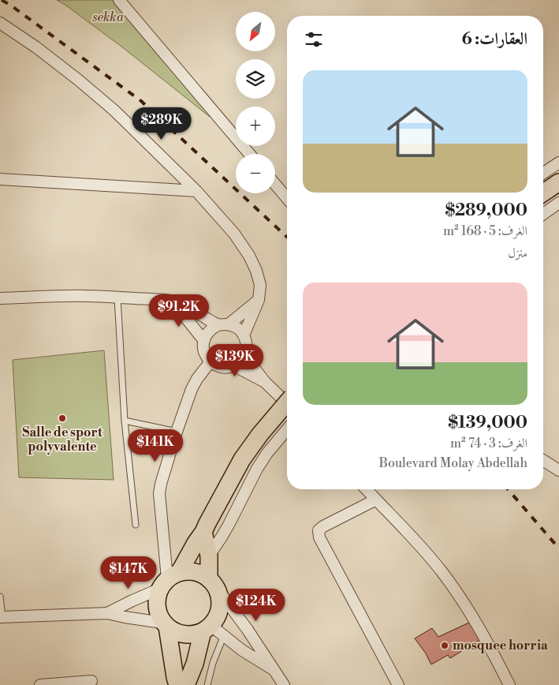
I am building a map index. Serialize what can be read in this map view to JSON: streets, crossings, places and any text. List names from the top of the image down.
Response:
{
  "parks": ["sekka"],
  "places": ["Salle de sport polyvalente", "mosquee horria"],
  "north": "bottom left",
  "page": {
    "map_buttons": ["+", "−"],
    "heading": "العقارات: 6",
    "list": [
      {
        "name": "$289,000",
        "note": "الغرف: 5 · 168 m² · منزل"
      },
      {
        "name": "$139,000",
        "note": "الغرف: 3 · 74 m² · Boulevard Molay Abdellah"
      }
    ],
    "price": [
      "$289K",
      "$91.2K",
      "$139K",
      "$141K",
      "$147K",
      "$124K"
    ]
  }
}
